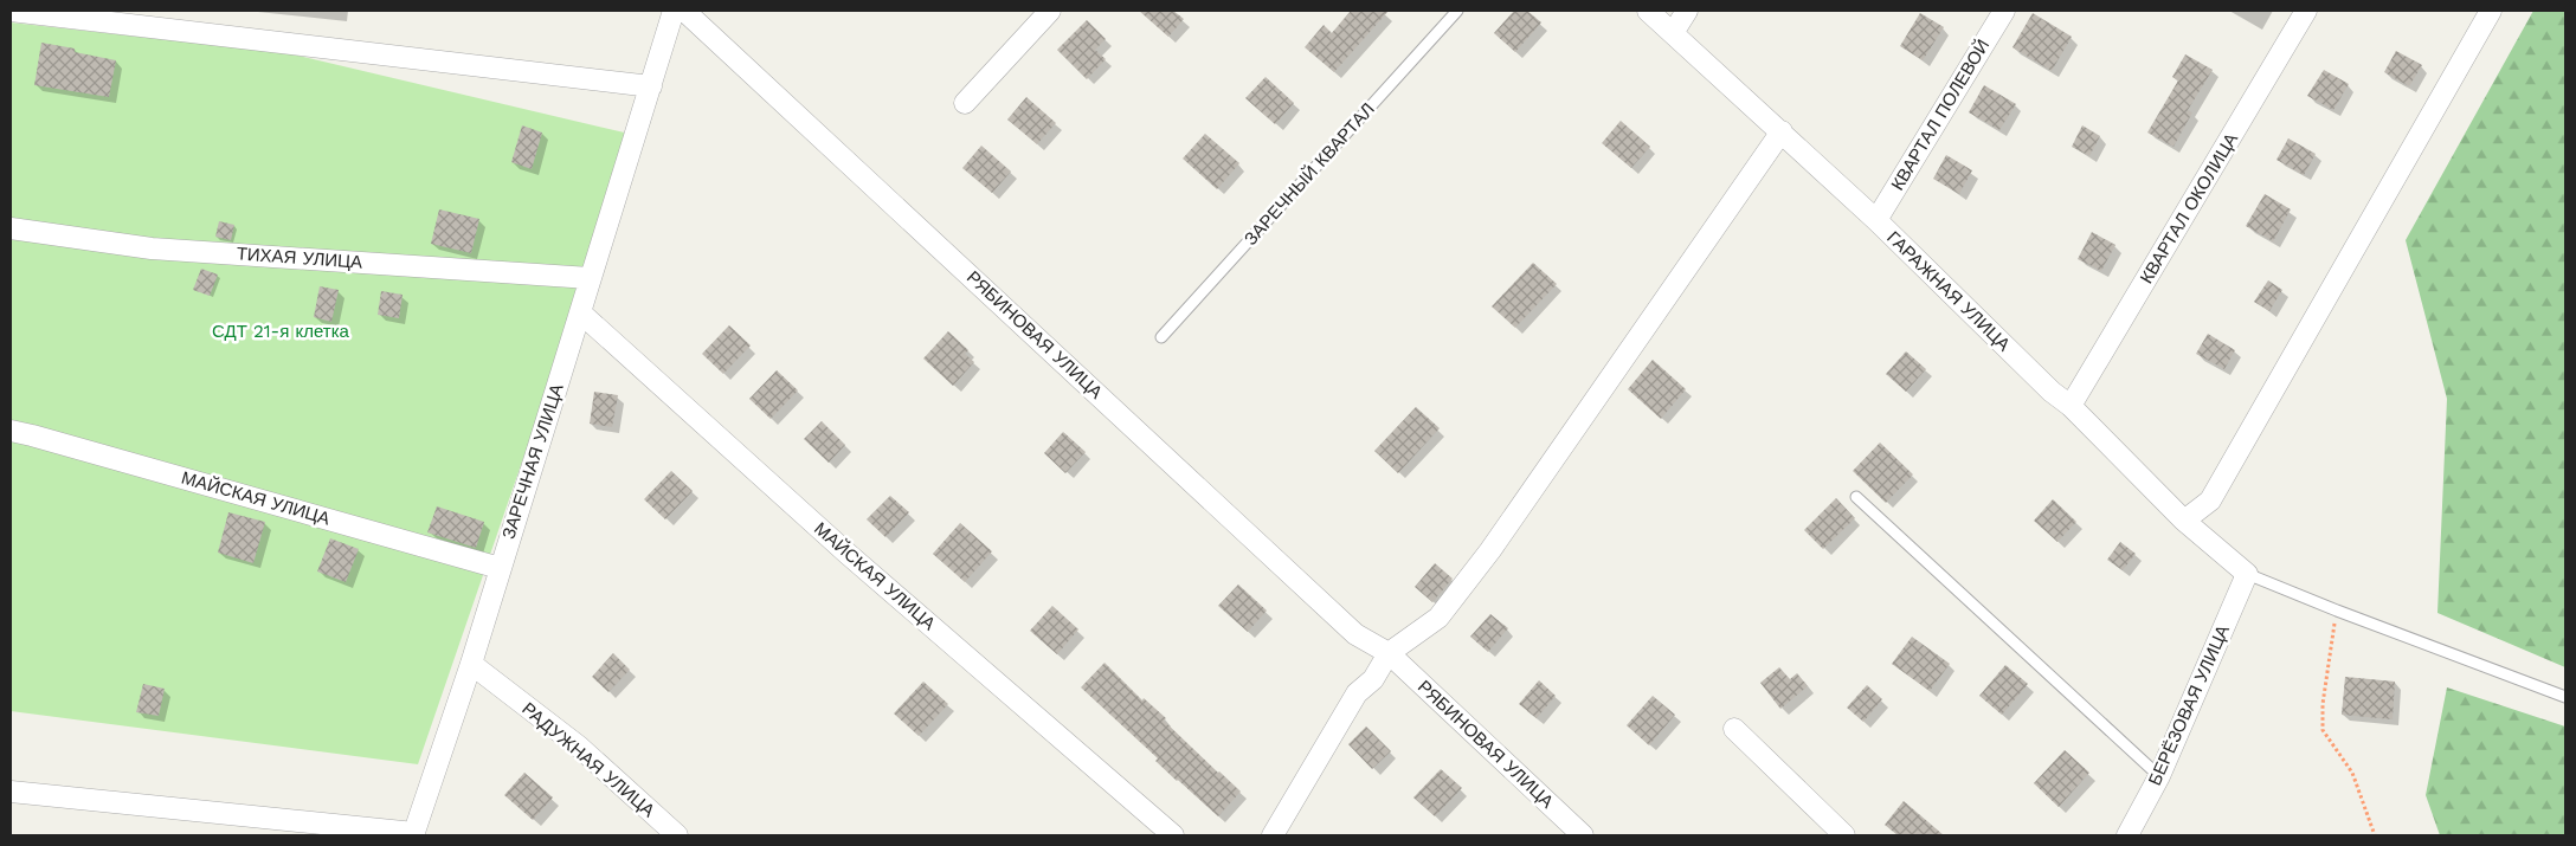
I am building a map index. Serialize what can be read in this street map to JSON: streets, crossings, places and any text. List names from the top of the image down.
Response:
{
  "streets": {
    "street": [
      "КВАРТАЛ ПОЛЕВОЙ",
      "КВАРТАЛ ОКОЛИЦА",
      "ТИХАЯ УЛИЦА",
      "ГАРАЖНАЯ УЛИЦА",
      "РЯБИНОВАЯ УЛИЦА",
      "ЗАРЕЧНАЯ УЛИЦА",
      "МАЙСКАЯ УЛИЦА",
      "БЕРЁЗОВАЯ УЛИЦА",
      "РАДУЖНАЯ УЛИЦА"
    ],
    "lane": ["ЗАРЕЧНЫЙ КВАРТАЛ"]
  },
  "crossings": [
    ["КВАРТАЛ ПОЛЕВОЙ", "ГАРАЖНАЯ УЛИЦА"],
    ["КВАРТАЛ ОКОЛИЦА", "ГАРАЖНАЯ УЛИЦА"],
    ["ТИХАЯ УЛИЦА", "ЗАРЕЧНАЯ УЛИЦА"],
    ["ГАРАЖНАЯ УЛИЦА", "БЕРЁЗОВАЯ УЛИЦА"],
    ["ЗАРЕЧНАЯ УЛИЦА", "МАЙСКАЯ УЛИЦА"],
    ["ЗАРЕЧНАЯ УЛИЦА", "РАДУЖНАЯ УЛИЦА"]
  ],
  "parks": ["СДТ 21-я клетка"]
}
